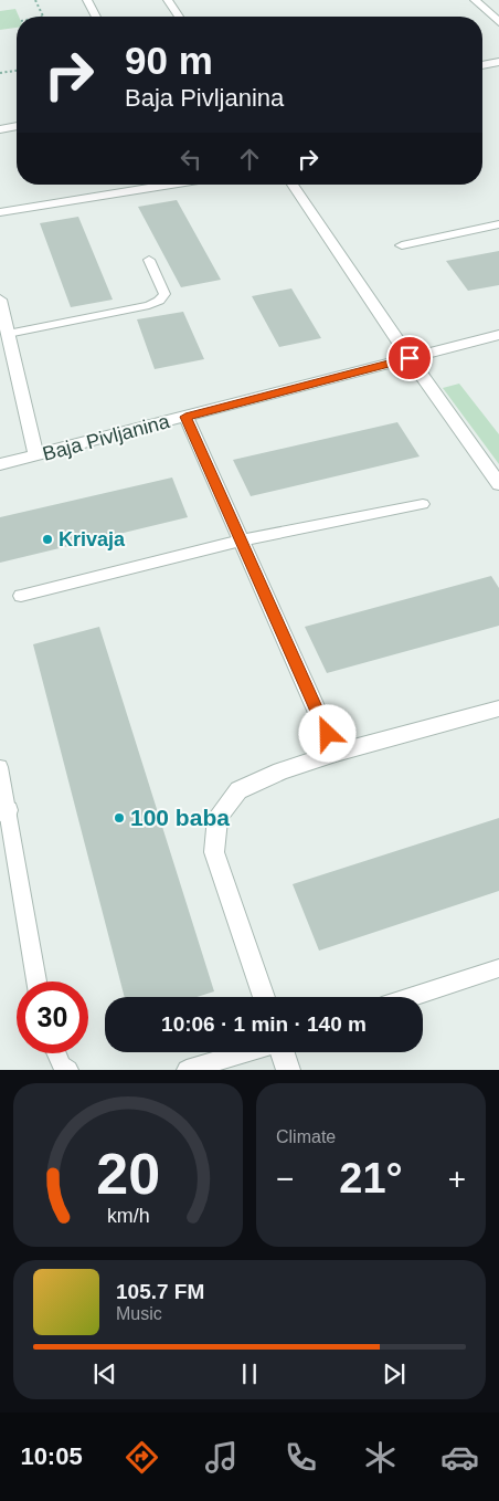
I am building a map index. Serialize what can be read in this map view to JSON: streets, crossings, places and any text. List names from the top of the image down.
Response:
{
  "streets": {
    "street": ["Baja Pivljanina"]
  },
  "places": ["Krivaja", "100 baba"],
  "page": {
    "turn": ["90 m", "Baja Pivljanina"],
    "limit": "30",
    "trip": "10:06 · 1 min · 140 m",
    "tile": "Climate",
    "heat": ["−", "21°", "+"],
    "song": ["105.7 FM", "Music"],
    "tabs": "10:05",
    "gauge": ["20", "km/h"]
  }
}
